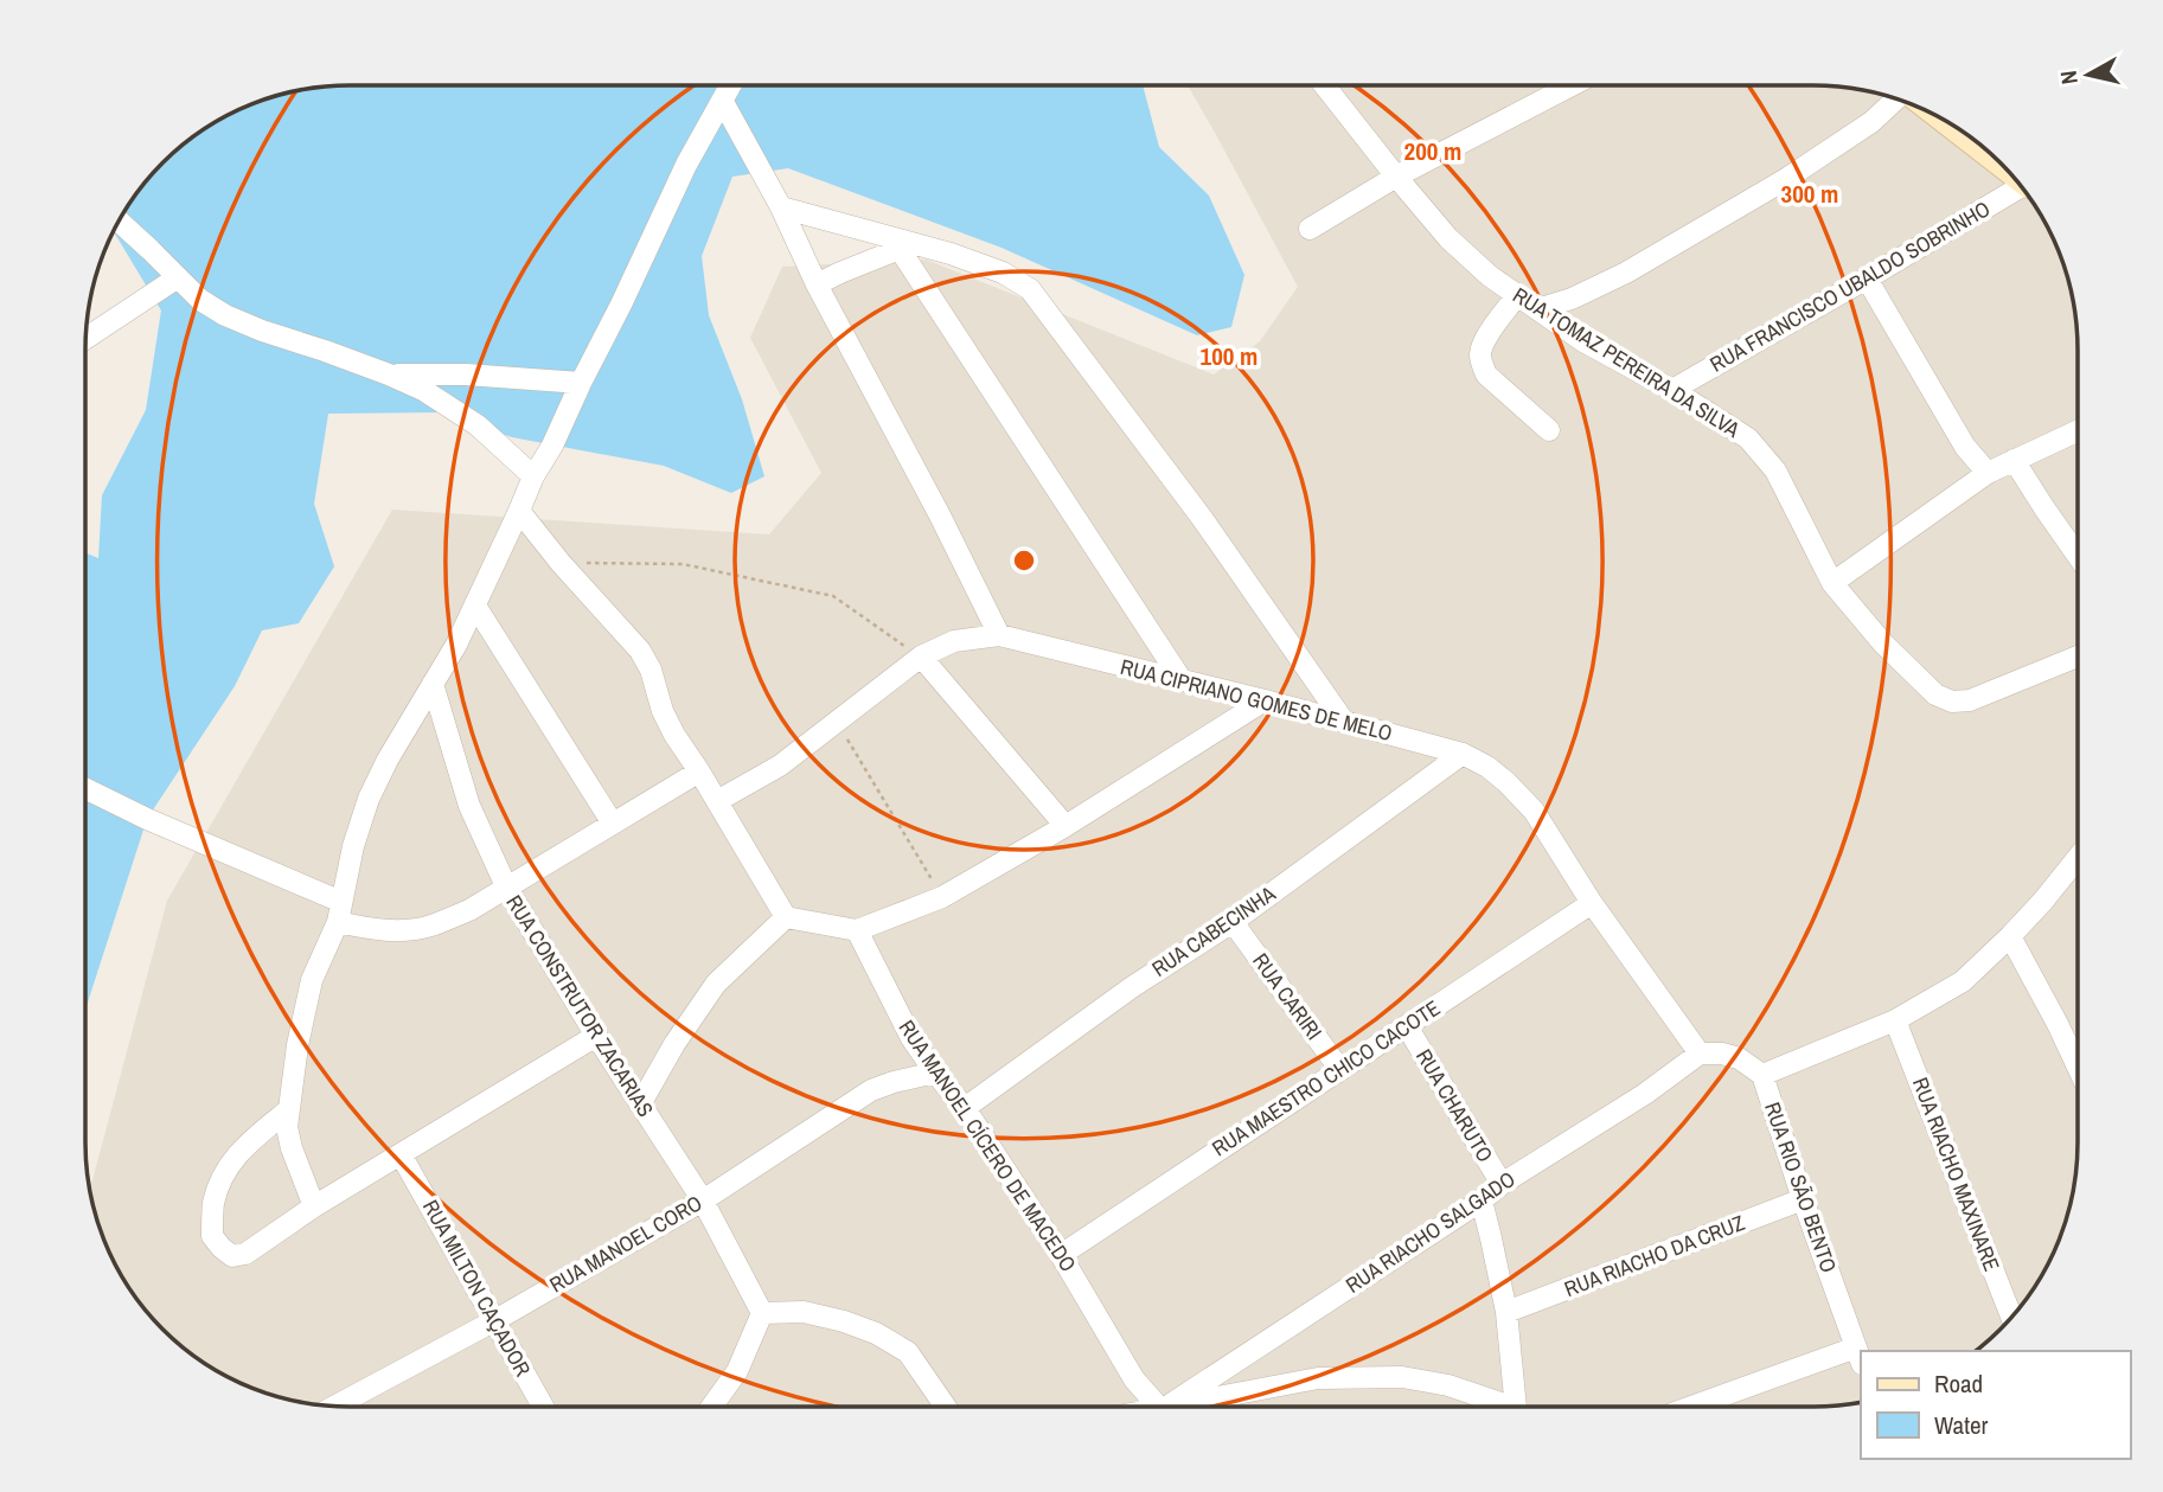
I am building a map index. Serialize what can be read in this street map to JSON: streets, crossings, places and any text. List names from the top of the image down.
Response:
{
  "streets": {
    "street": [
      "RUA FRANCISCO UBALDO SOBRINHO",
      "RUA TOMAZ PEREIRA DA SILVA",
      "RUA CIPRIANO GOMES DE MELO",
      "RUA CABECINHA",
      "RUA CARIRI",
      "RUA CONSTRUTOR ZACARIAS",
      "RUA MAESTRO CHICO CACOTE",
      "RUA CHARUTO",
      "RUA MANOEL CÍCERO DE MACEDO",
      "RUA RIACHO MAXINARE",
      "RUA RIO SÃO BENTO",
      "RUA RIACHO SALGADO",
      "RUA MANOEL CORO",
      "RUA RIACHO DA CRUZ",
      "RUA MILTON CAÇADOR"
    ]
  },
  "crossings": [
    ["RUA FRANCISCO UBALDO SOBRINHO", "RUA TOMAZ PEREIRA DA SILVA"],
    ["RUA CIPRIANO GOMES DE MELO", "RUA CABECINHA"],
    ["RUA CIPRIANO GOMES DE MELO", "RUA MAESTRO CHICO CACOTE"],
    ["RUA CIPRIANO GOMES DE MELO", "RUA RIO SÃO BENTO"],
    ["RUA CIPRIANO GOMES DE MELO", "RUA RIACHO SALGADO"],
    ["RUA CABECINHA", "RUA CARIRI"],
    ["RUA CABECINHA", "RUA MANOEL CÍCERO DE MACEDO"],
    ["RUA CARIRI", "RUA MAESTRO CHICO CACOTE"],
    ["RUA CONSTRUTOR ZACARIAS", "RUA MANOEL CORO"],
    ["RUA MAESTRO CHICO CACOTE", "RUA CHARUTO"],
    ["RUA MAESTRO CHICO CACOTE", "RUA MANOEL CÍCERO DE MACEDO"],
    ["RUA CHARUTO", "RUA RIACHO SALGADO"],
    ["RUA MANOEL CÍCERO DE MACEDO", "RUA MANOEL CORO"],
    ["RUA RIO SÃO BENTO", "RUA RIACHO SALGADO"],
    ["RUA RIO SÃO BENTO", "RUA RIACHO DA CRUZ"],
    ["RUA MANOEL CORO", "RUA MILTON CAÇADOR"]
  ],
  "legend": ["Road", "Water"],
  "north": "left",
  "rings": ["200 m", "300 m", "100 m"]
}
